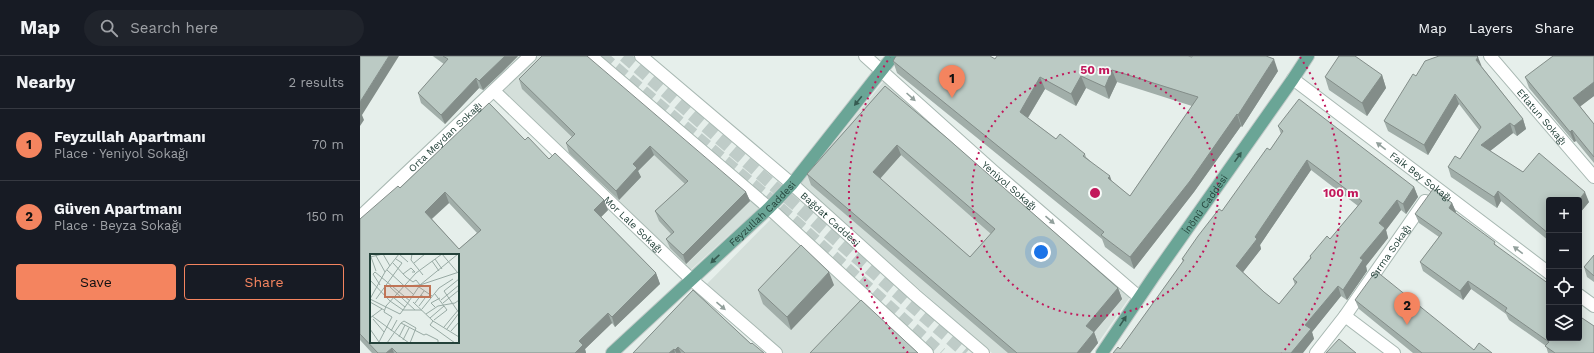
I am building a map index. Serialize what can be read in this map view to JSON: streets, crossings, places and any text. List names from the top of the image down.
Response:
{
  "streets": {
    "main road": ["İnönü Caddesi", "Feyzullah Caddesi"],
    "street": [
      "Eflatun Sokağı",
      "Orta Meydan Sokağı",
      "Faik Bey Sokağı",
      "Yeniyol Sokağı",
      "Bağdat Caddesi",
      "Mor Lale Sokağı",
      "Sırma Sokağı"
    ]
  },
  "crossings": [
    ["Orta Meydan Sokağı", "Mor Lale Sokağı"],
    ["Faik Bey Sokağı", "İnönü Caddesi"],
    ["Faik Bey Sokağı", "Sırma Sokağı"],
    ["Yeniyol Sokağı", "İnönü Caddesi"],
    ["Yeniyol Sokağı", "Feyzullah Caddesi"],
    ["Feyzullah Caddesi", "Bağdat Caddesi"],
    ["Feyzullah Caddesi", "Mor Lale Sokağı"]
  ],
  "one_way": [
    "Faik Bey Sokağı",
    "Yeniyol Sokağı",
    "İnönü Caddesi",
    "Feyzullah Caddesi"
  ],
  "page": {
    "header": "Map",
    "search": "Search here",
    "nav": ["Map", "Layers", "Share"],
    "heading": ["Nearby", "2 results"],
    "pins": ["1", "2"],
    "list": [
      {
        "mark": "1",
        "name": "Feyzullah Apartmanı",
        "note": "Place · Yeniyol Sokağı",
        "value": "70 m"
      },
      {
        "mark": "2",
        "name": "Güven Apartmanı",
        "note": "Place · Beyza Sokağı",
        "value": "150 m"
      }
    ],
    "map_buttons": ["+", "−"],
    "buttons": ["Save", "Share"]
  },
  "rings": ["50 m", "100 m"]
}
